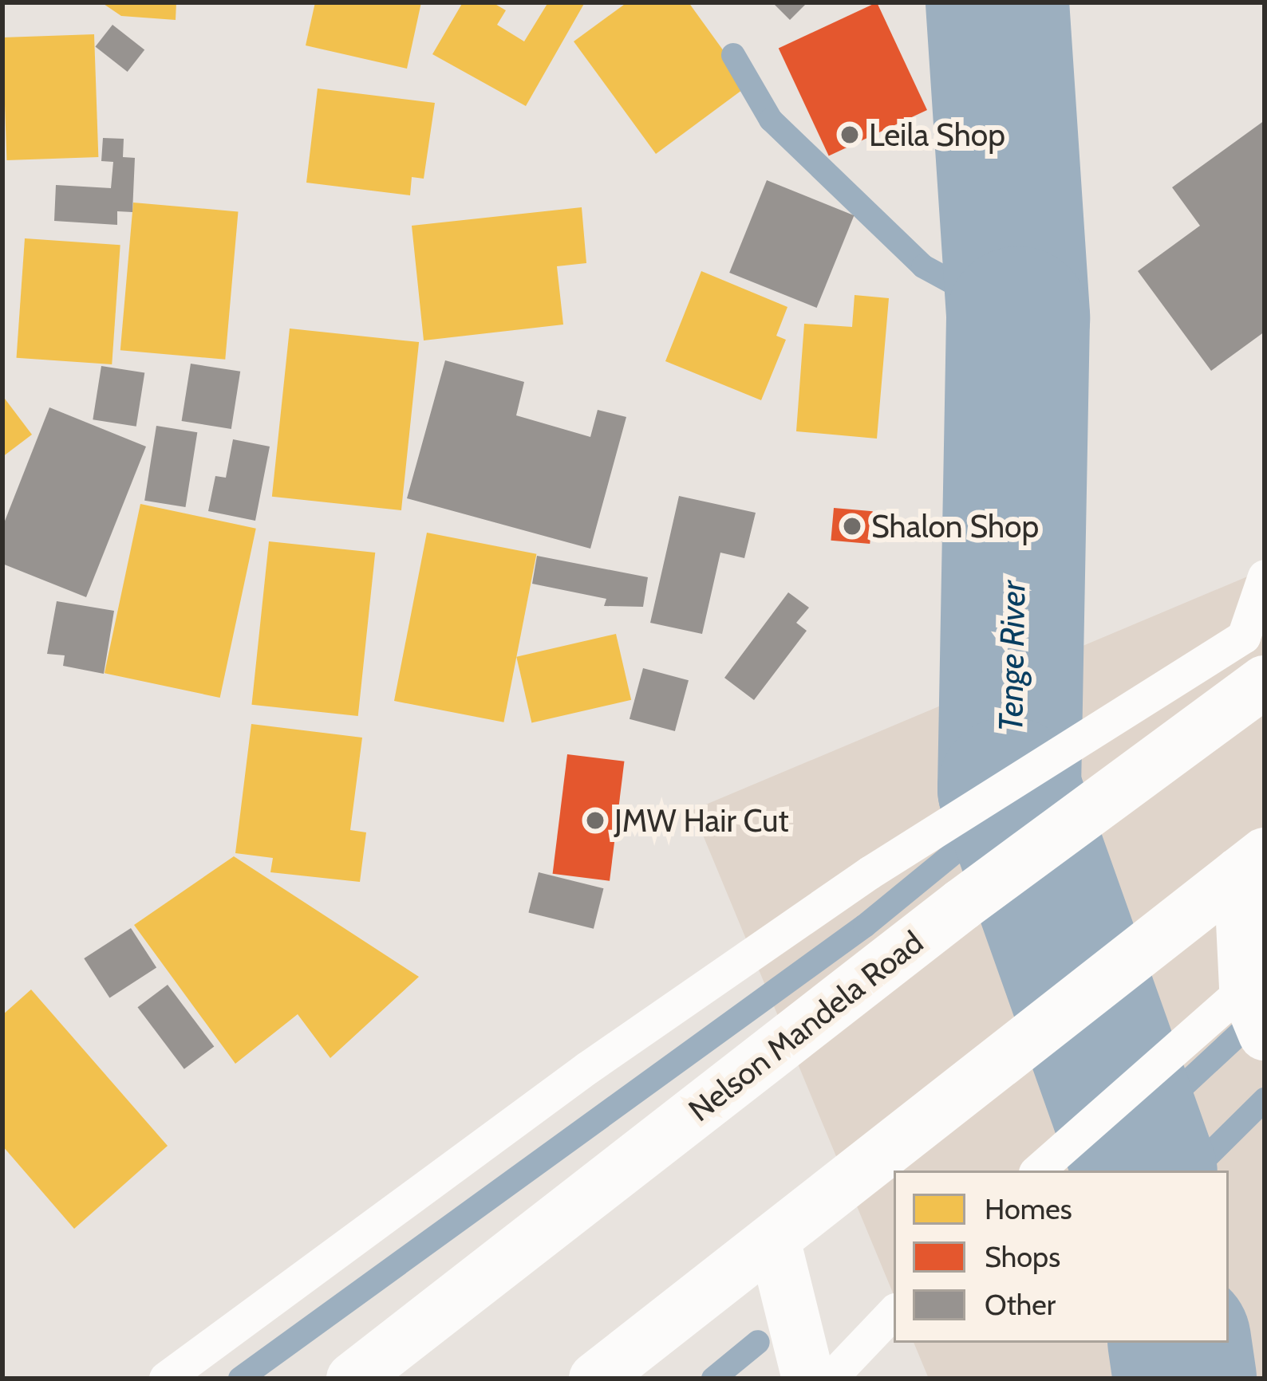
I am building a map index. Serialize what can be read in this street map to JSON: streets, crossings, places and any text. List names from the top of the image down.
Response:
{
  "streets": {
    "main road": ["Nelson Mandela Road"]
  },
  "water": ["Tenge River"],
  "places": ["Leila Shop", "Shalon Shop", "JMW Hair Cut"],
  "legend": ["Homes", "Shops", "Other"]
}
